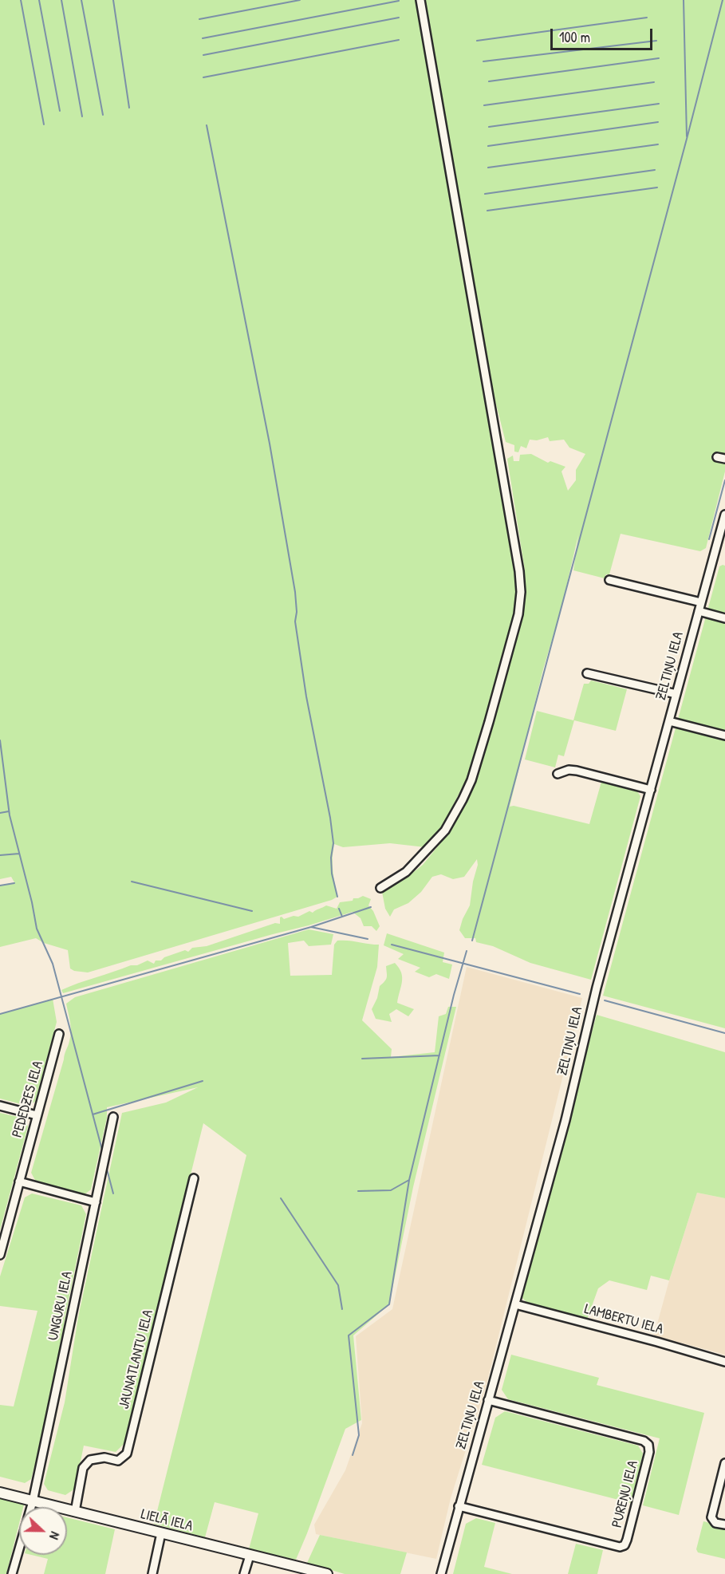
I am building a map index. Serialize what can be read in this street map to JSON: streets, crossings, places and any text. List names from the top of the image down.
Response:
{
  "streets": {
    "street": [
      "ZELTIŅU IELA",
      "PEDEDZES IELA",
      "UNGURU IELA",
      "LAMBERTU IELA",
      "JAUNATLANTU IELA",
      "PUREŅU IELA",
      "LIELĀ IELA"
    ]
  },
  "crossings": [
    ["ZELTIŅU IELA", "LAMBERTU IELA"],
    ["ZELTIŅU IELA", "PUREŅU IELA"],
    ["UNGURU IELA", "LIELĀ IELA"],
    ["JAUNATLANTU IELA", "LIELĀ IELA"]
  ],
  "scale_bar": "100 m",
  "north": "right"
}
